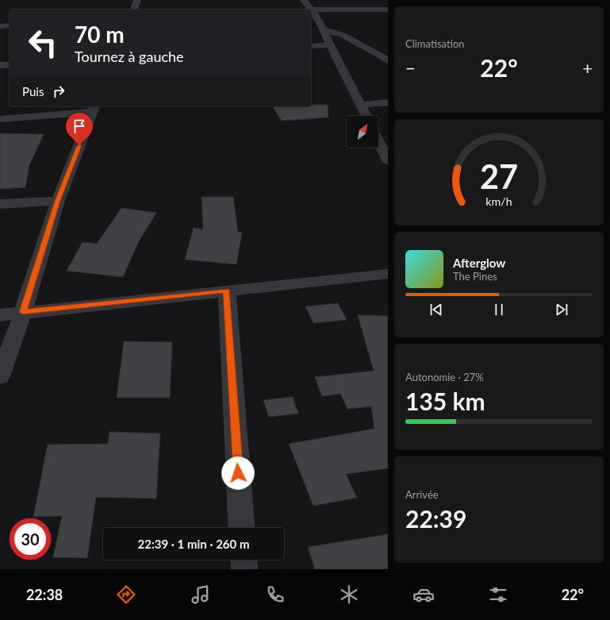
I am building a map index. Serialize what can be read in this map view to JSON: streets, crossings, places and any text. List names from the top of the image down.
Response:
{
  "north": "top right",
  "page": {
    "tile": [
      "Climatisation",
      ["Autonomie · 27%", "135 km"],
      ["Arrivée", "22:39"]
    ],
    "turn": ["70 m", "Tournez à gauche"],
    "heat": ["−", "22°", "+"],
    "then": "Puis",
    "song": ["Afterglow", "The Pines"],
    "limit": "30",
    "trip": "22:39 · 1 min · 260 m",
    "tabs": ["22:38", "22°"],
    "gauge": ["27", "km/h"]
  }
}
